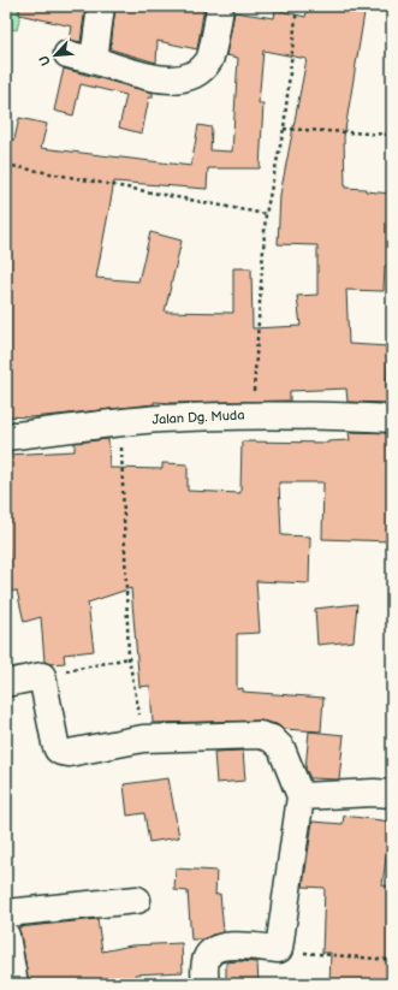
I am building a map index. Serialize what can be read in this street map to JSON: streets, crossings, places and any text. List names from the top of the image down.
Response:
{
  "streets": {
    "street": ["Jalan Dg. Muda"]
  },
  "north": "bottom left"
}
